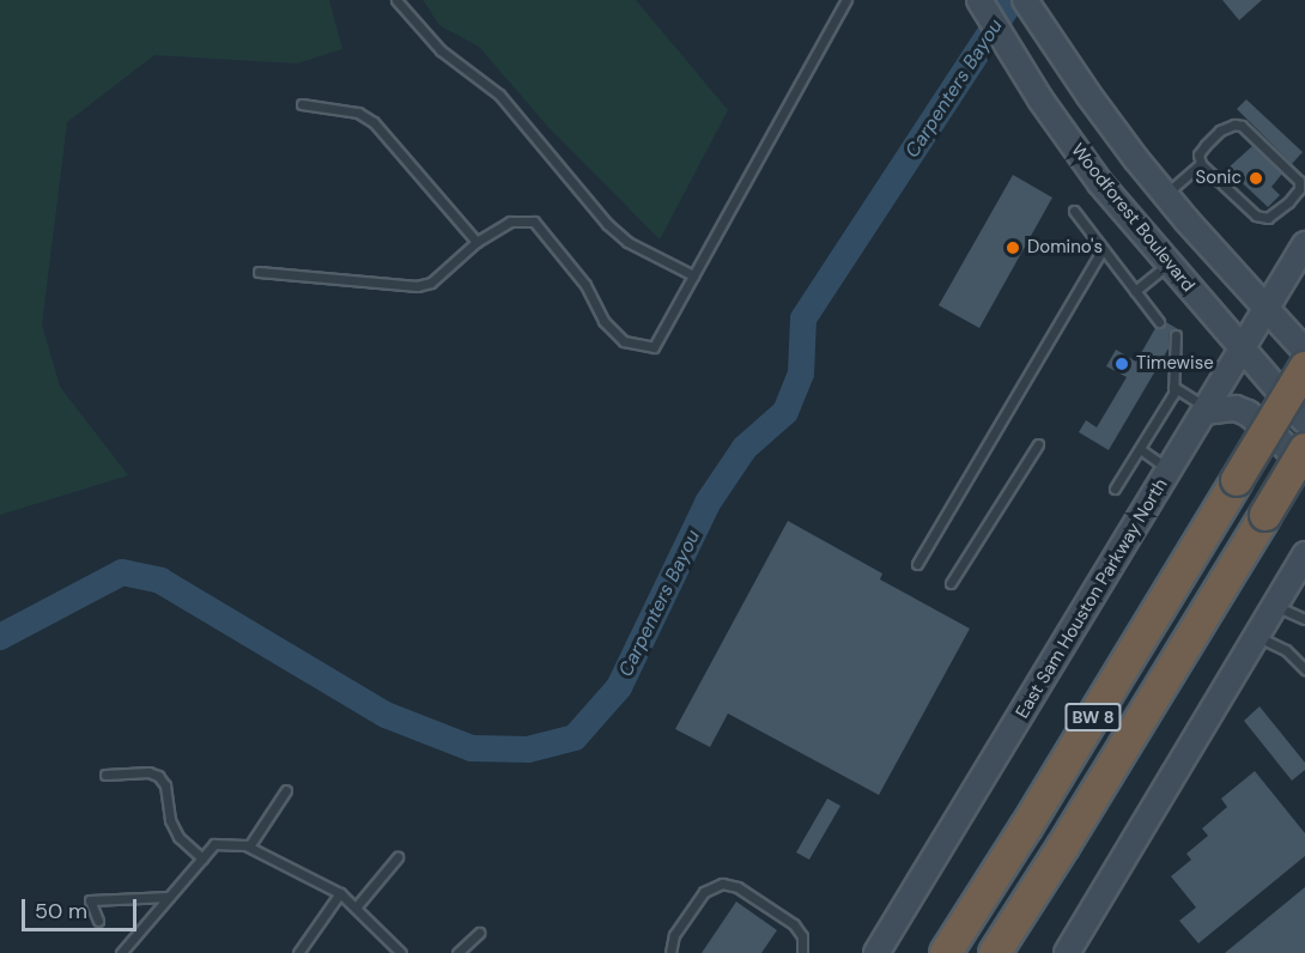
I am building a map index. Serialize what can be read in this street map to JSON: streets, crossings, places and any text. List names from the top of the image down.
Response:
{
  "streets": {
    "highway": ["BW 8"],
    "main road": ["Woodforest Boulevard", "East Sam Houston Parkway North"]
  },
  "crossings": [
    ["Woodforest Boulevard", "East Sam Houston Parkway North"]
  ],
  "water": ["Carpenters Bayou"],
  "places": ["Sonic", "Domino's", "Timewise"],
  "scale_bar": "50 m"
}
